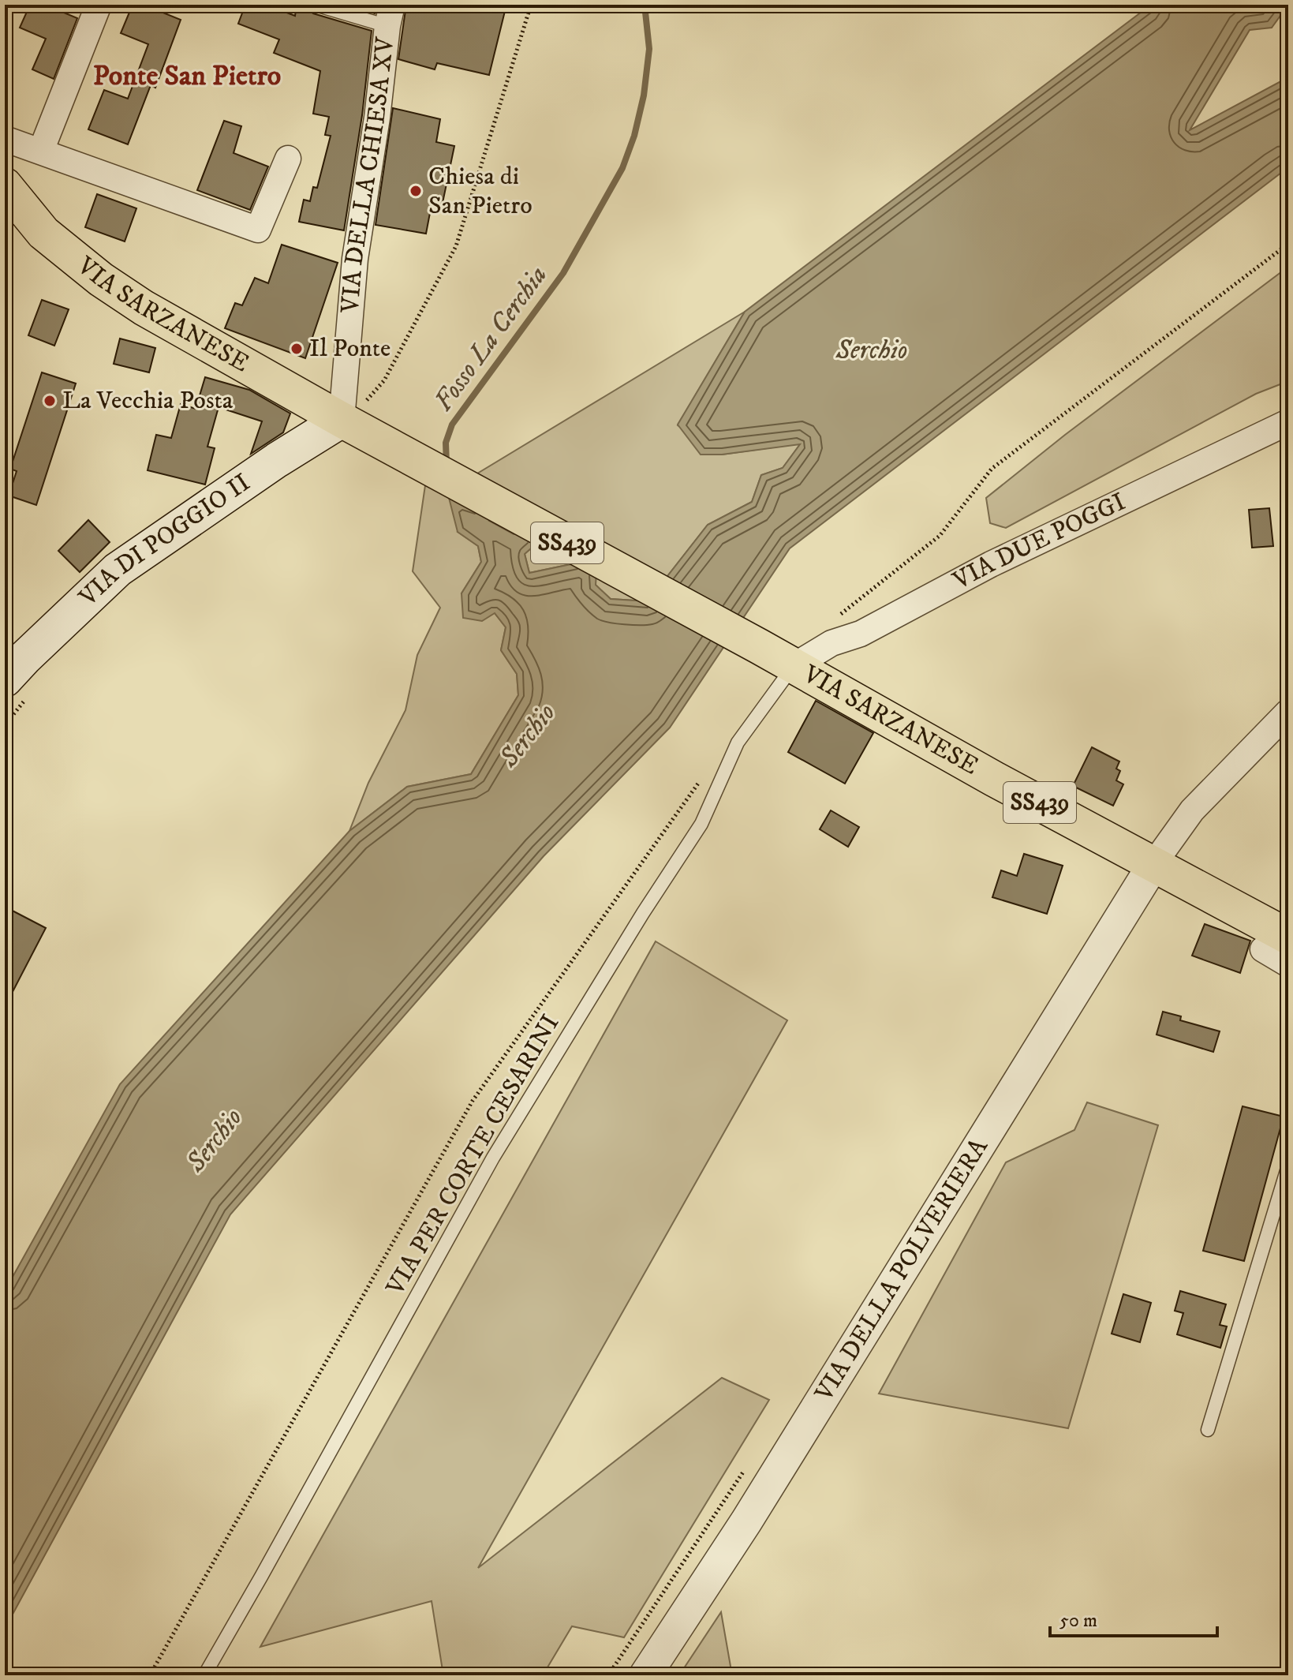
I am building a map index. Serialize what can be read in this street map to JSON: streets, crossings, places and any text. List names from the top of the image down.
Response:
{
  "streets": {
    "main road": ["VIA SARZANESE", "VIA DI POGGIO II", "SS439"],
    "street": ["VIA DELLA CHIESA XV", "VIA DUE POGGI", "VIA DELLA POLVERIERA"],
    "lane": ["VIA PER CORTE CESARINI"]
  },
  "crossings": [
    ["VIA DELLA CHIESA XV", "VIA SARZANESE"],
    ["VIA DELLA CHIESA XV", "VIA DI POGGIO II"],
    ["VIA DELLA CHIESA XV", "SS439"],
    ["VIA SARZANESE", "VIA DI POGGIO II"],
    ["VIA SARZANESE", "VIA DUE POGGI"],
    ["VIA SARZANESE", "SS439"],
    ["VIA SARZANESE", "VIA PER CORTE CESARINI"],
    ["VIA SARZANESE", "VIA DELLA POLVERIERA"],
    ["VIA DI POGGIO II", "SS439"],
    ["VIA DUE POGGI", "SS439"],
    ["VIA DUE POGGI", "VIA PER CORTE CESARINI"],
    ["SS439", "VIA PER CORTE CESARINI"]
  ],
  "districts": ["Ponte San Pietro"],
  "water": ["Fosso La Cerchia", "Serchio"],
  "places": ["Chiesa di San Pietro", "Il Ponte", "La Vecchia Posta"],
  "scale_bar": "50 m"
}
